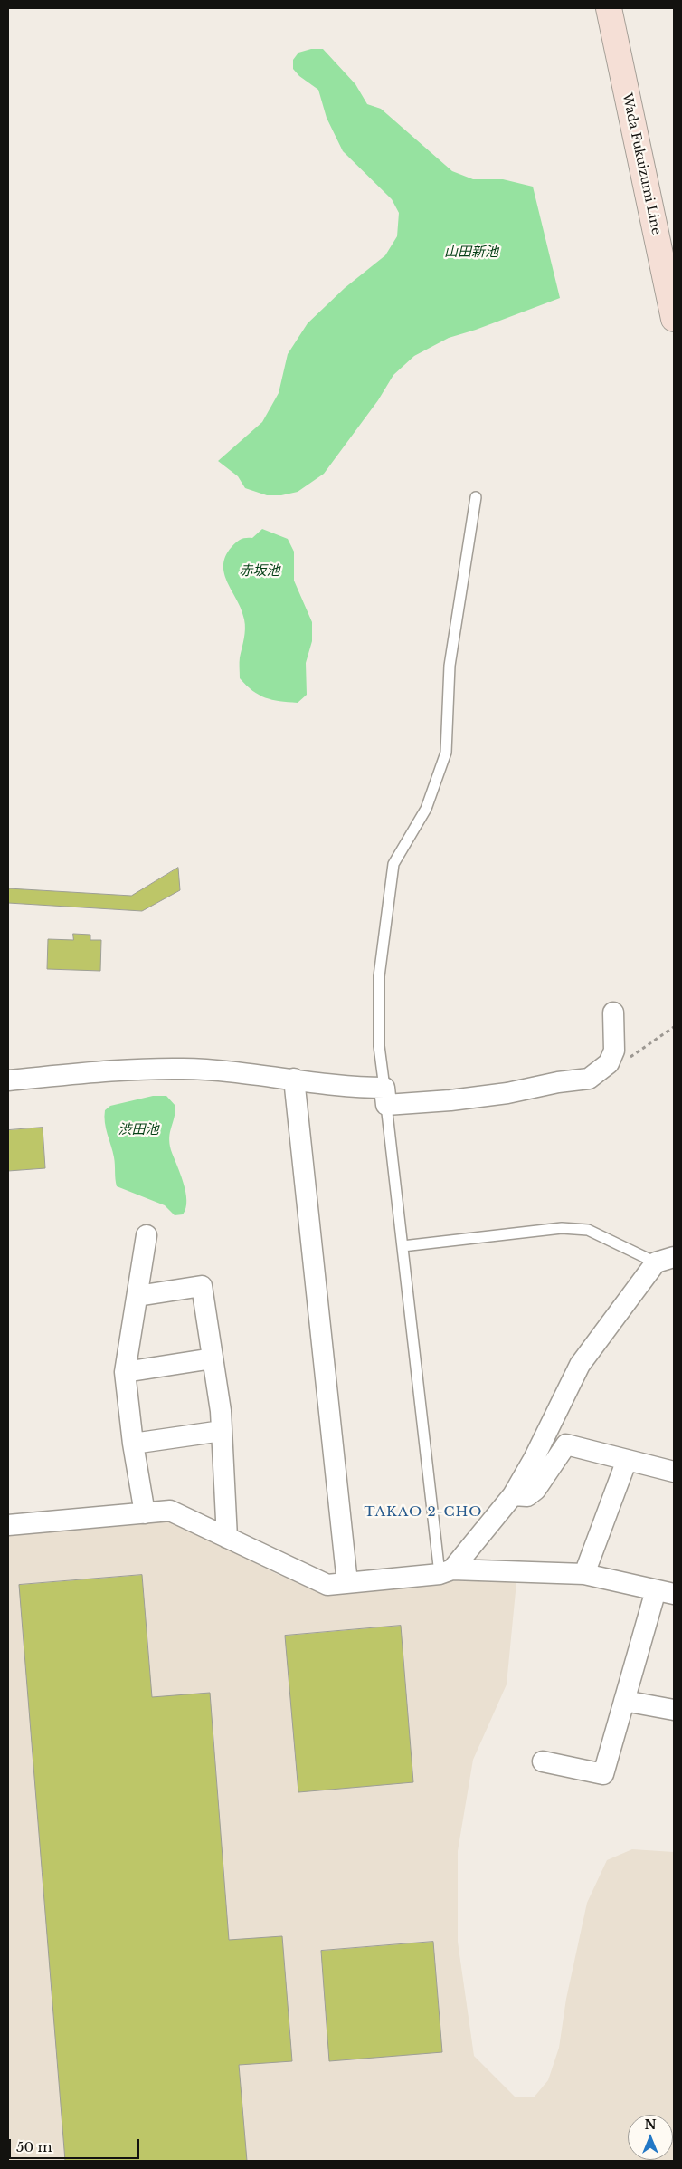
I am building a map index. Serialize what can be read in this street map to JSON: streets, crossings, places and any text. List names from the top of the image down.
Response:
{
  "streets": {
    "main road": ["Wada Fukuizumi Line"]
  },
  "districts": ["TAKAO 2-CHO"],
  "water": ["山田新池", "赤坂池", "渋田池"],
  "scale_bar": "50 m",
  "north": "top"
}
